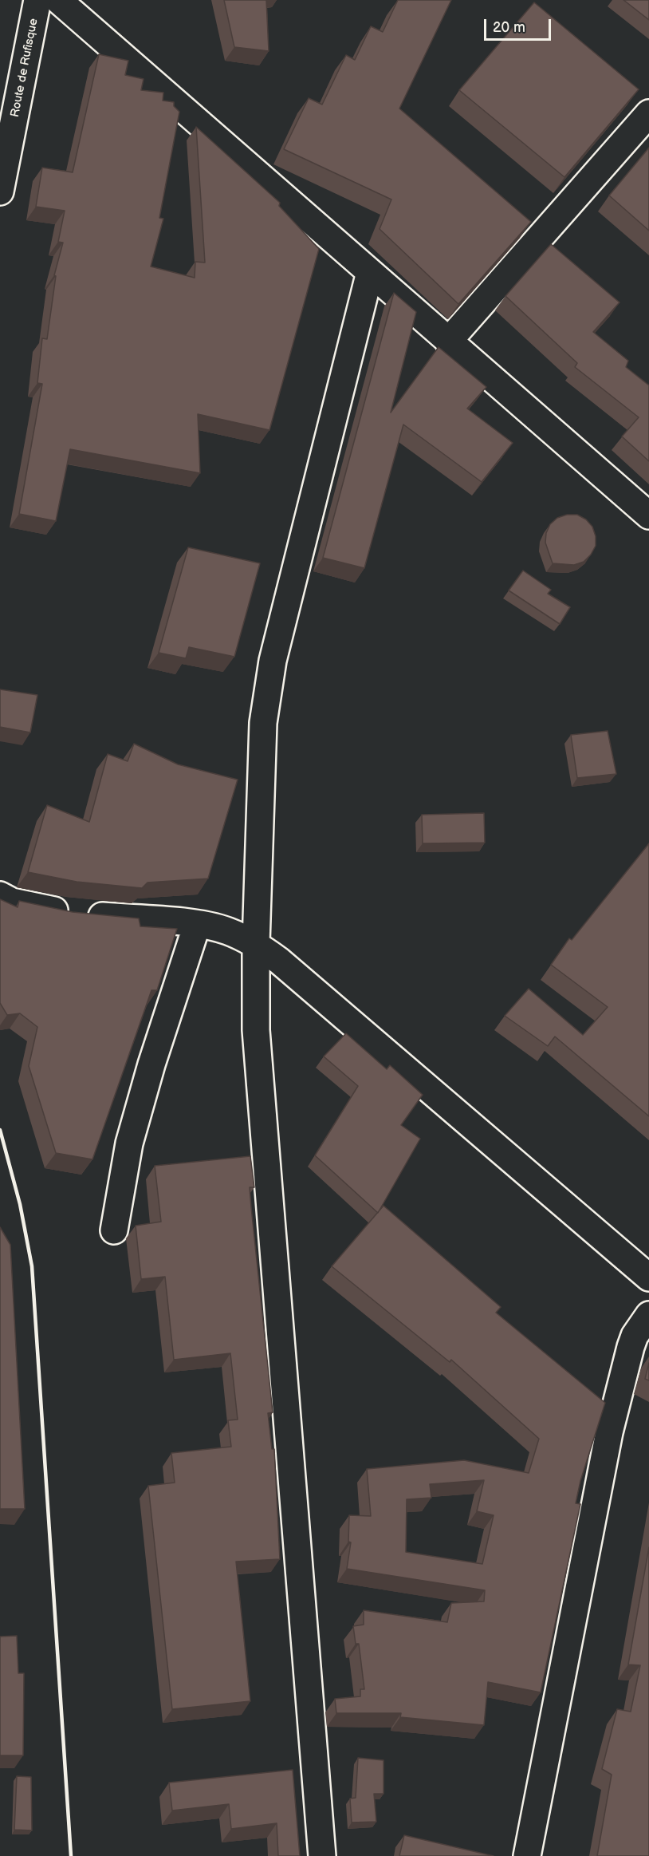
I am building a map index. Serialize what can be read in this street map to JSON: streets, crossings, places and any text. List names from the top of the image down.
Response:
{
  "streets": {
    "street": ["Route de Rufisque"]
  },
  "scale_bar": "20 m"
}
